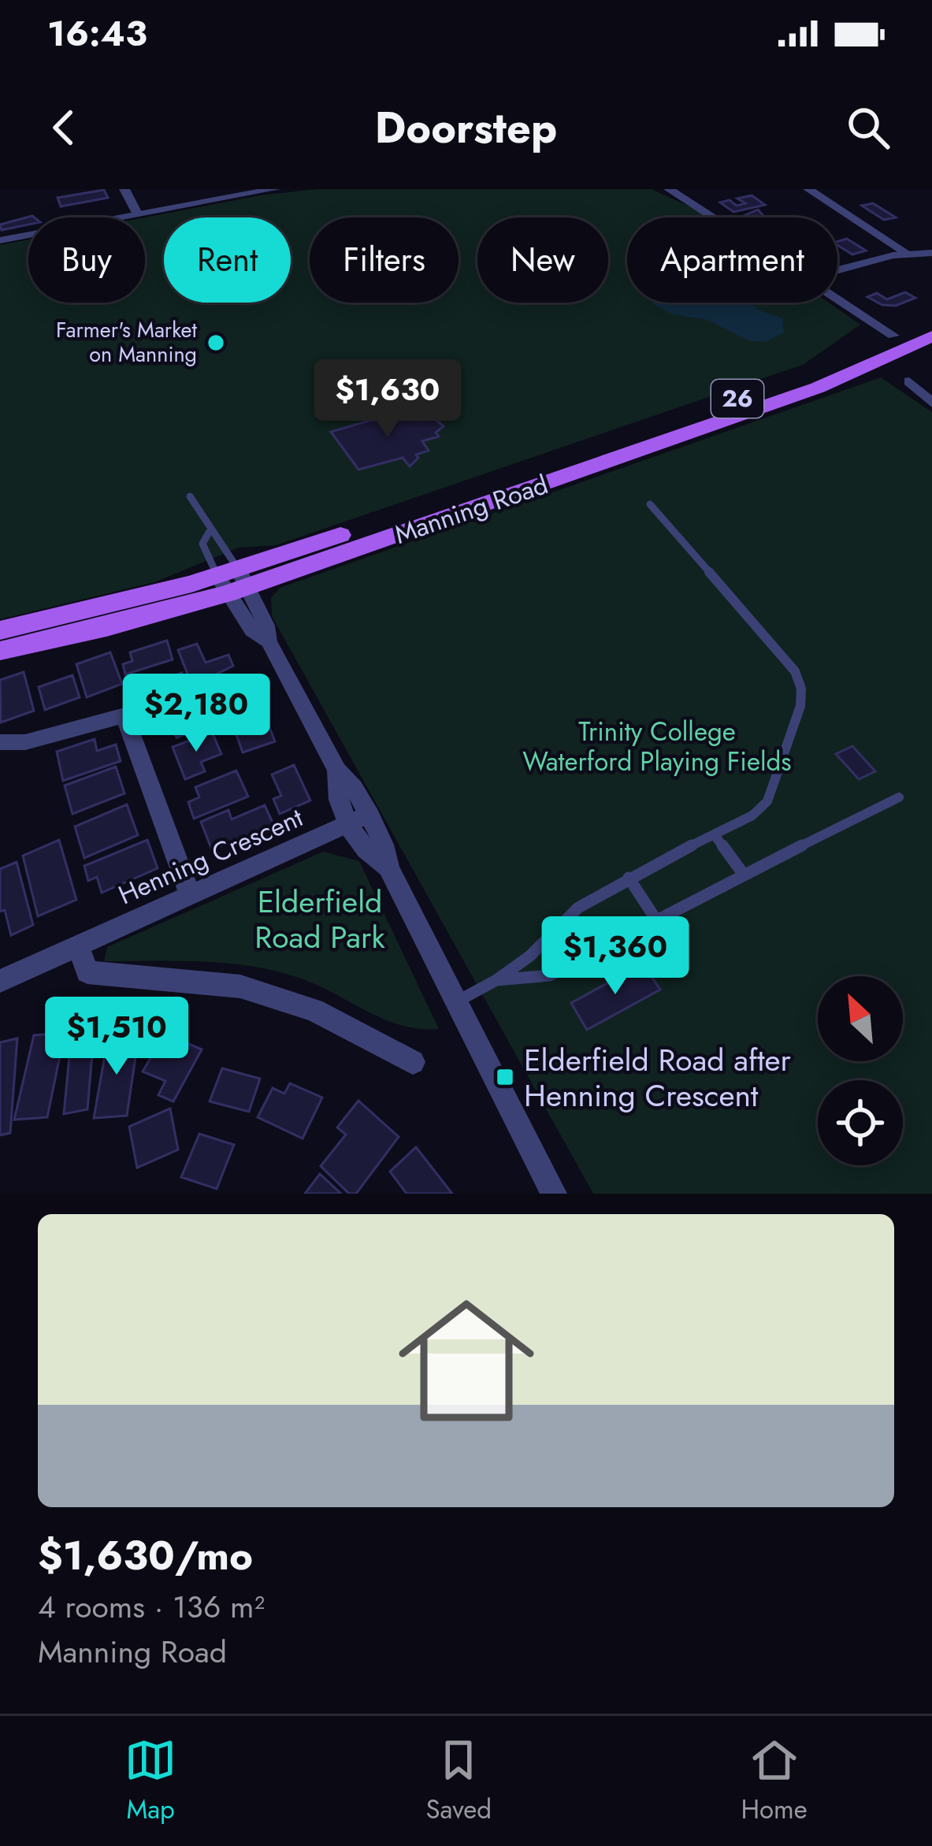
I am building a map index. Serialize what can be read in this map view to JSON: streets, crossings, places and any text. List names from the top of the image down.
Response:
{
  "streets": {
    "main road": ["26", "Manning Road"],
    "street": ["Henning Crescent"]
  },
  "parks": ["Trinity College Waterford Playing Fields", "Elderfield Road Park"],
  "places": {
    "other": ["Farmer's Market on Manning"],
    "transit": ["Elderfield Road after Henning Crescent"]
  },
  "north": "top left",
  "page": {
    "status": "16:43",
    "header": "Doorstep",
    "chip": [
      "Buy",
      "Rent",
      "Filters",
      "New",
      "Apartment"
    ],
    "price": [
      "$1,630",
      "$2,180",
      "$1,360",
      "$1,510"
    ],
    "list": [
      {
        "name": "$1,630/mo",
        "note": "4 rooms · 136 m² · Manning Road"
      }
    ],
    "tabs": ["Map", "Saved", "Home"]
  }
}
